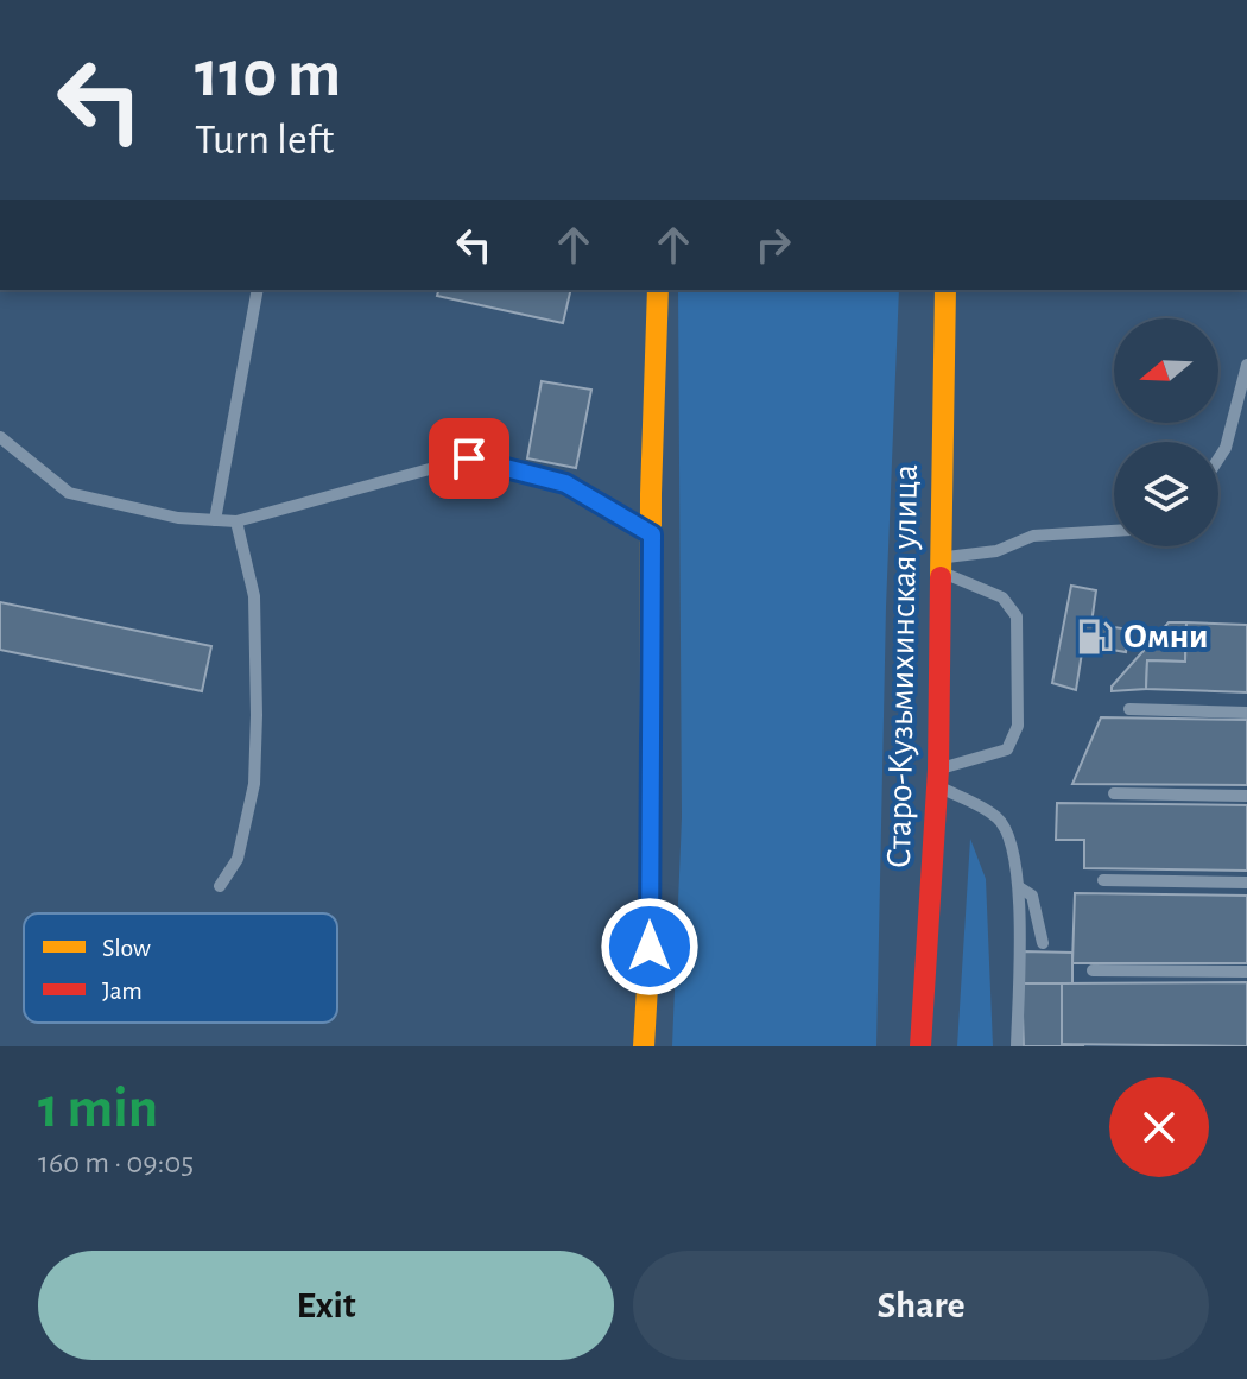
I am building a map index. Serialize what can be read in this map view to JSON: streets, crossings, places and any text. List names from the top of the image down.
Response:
{
  "streets": {
    "street": ["Старо-Кузьмихинская улица"]
  },
  "places": {
    "fuel station": ["Омни"]
  },
  "legend": ["Slow", "Jam"],
  "north": "left",
  "page": {
    "turn": ["110 m", "Turn left"],
    "heading": ["1 min", "160 m · 09:05"],
    "buttons": ["Exit", "Share"]
  }
}
